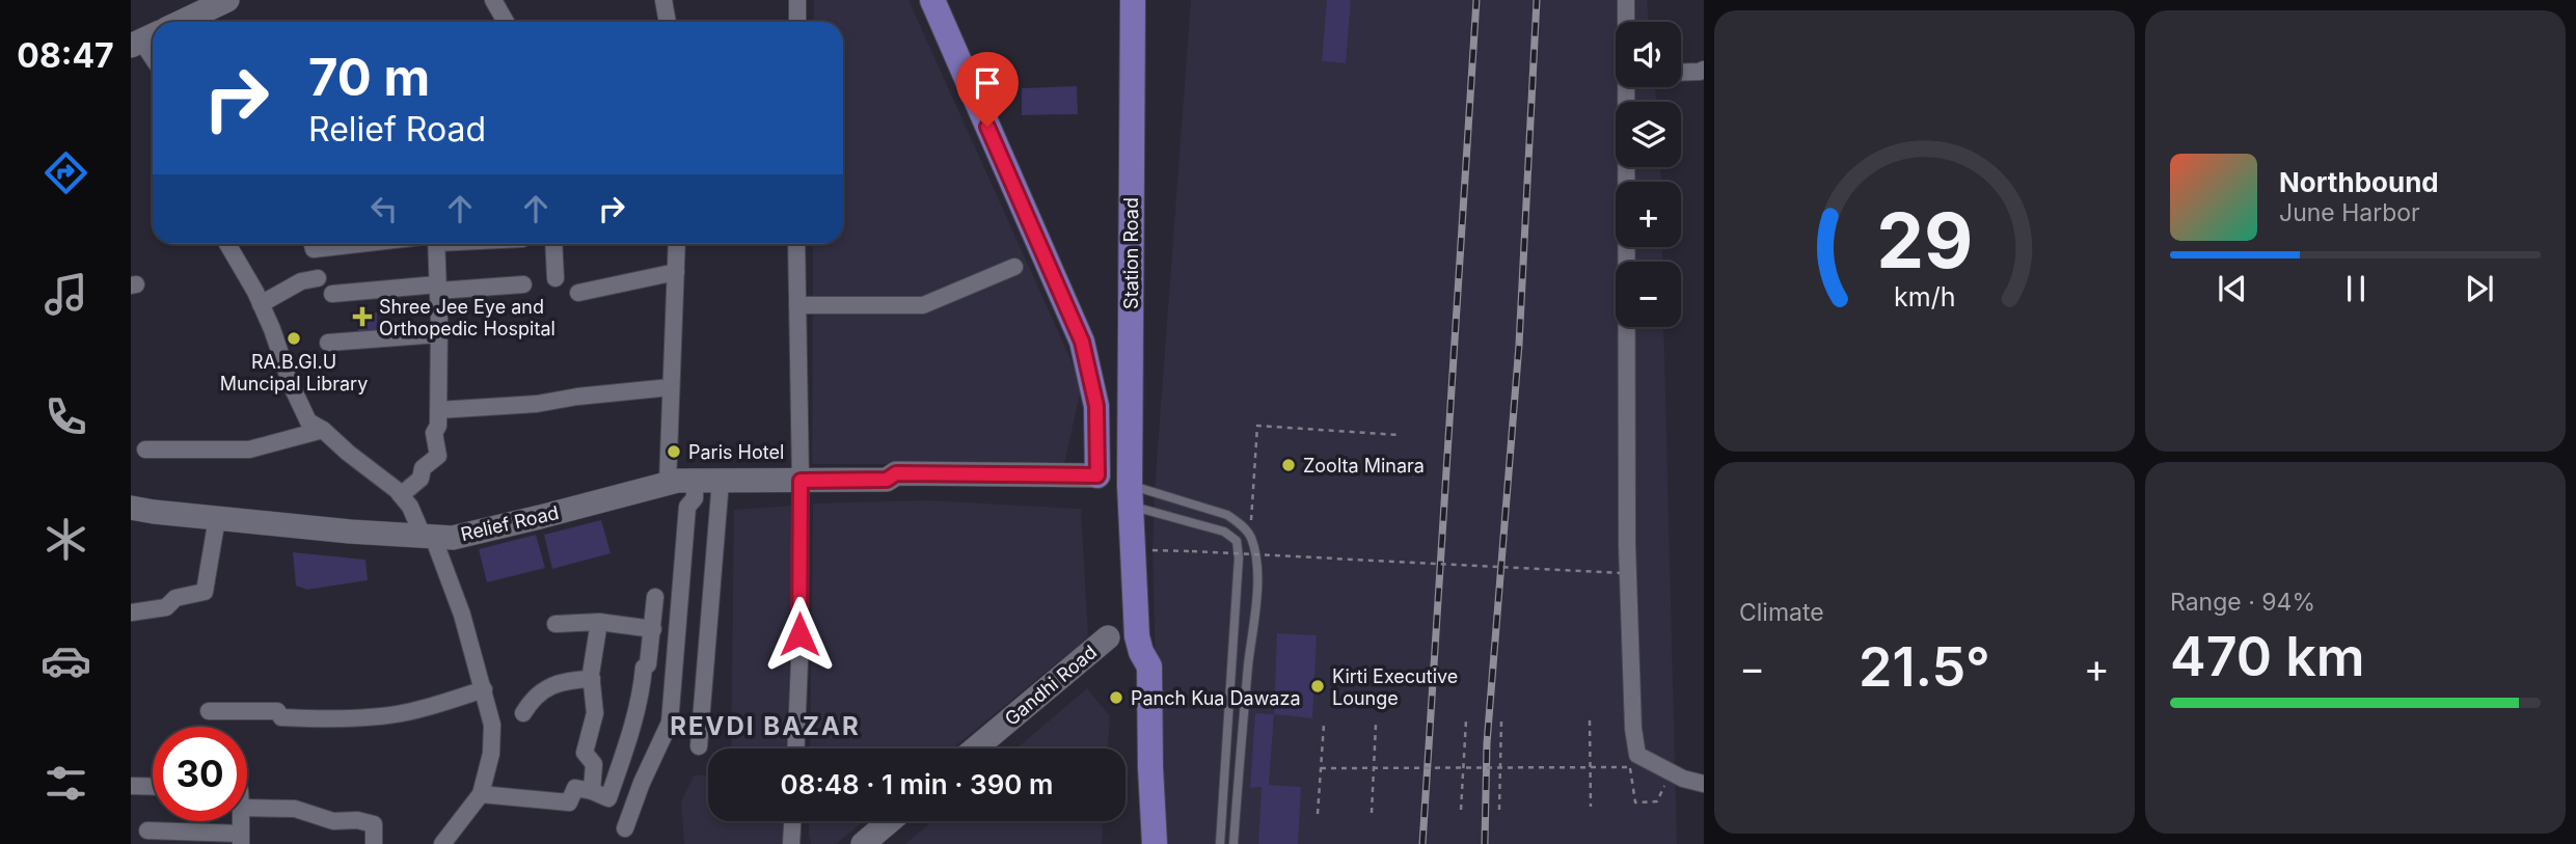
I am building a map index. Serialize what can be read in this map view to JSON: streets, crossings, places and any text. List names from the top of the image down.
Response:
{
  "streets": {
    "main road": ["Station Road", "Relief Road", "Gandhi Road"]
  },
  "districts": ["REVDI BAZAR"],
  "places": {
    "health": ["Shree Jee Eye and Orthopedic Hospital"],
    "other": [
      "RA.B.GI.U Muncipal Library",
      "Paris Hotel",
      "Zoolta Minara",
      "Kirti Executive Lounge",
      "Panch Kua Dawaza"
    ]
  },
  "page": {
    "tabs": "08:47",
    "map_buttons": ["+", "−"],
    "turn": ["70 m", "Relief Road"],
    "song": ["Northbound", "June Harbor"],
    "tile": [
      "Climate",
      ["Range · 94%", "470 km"]
    ],
    "heat": ["−", "21.5°", "+"],
    "limit": "30",
    "trip": "08:48 · 1 min · 390 m",
    "gauge": ["29", "km/h"]
  }
}
